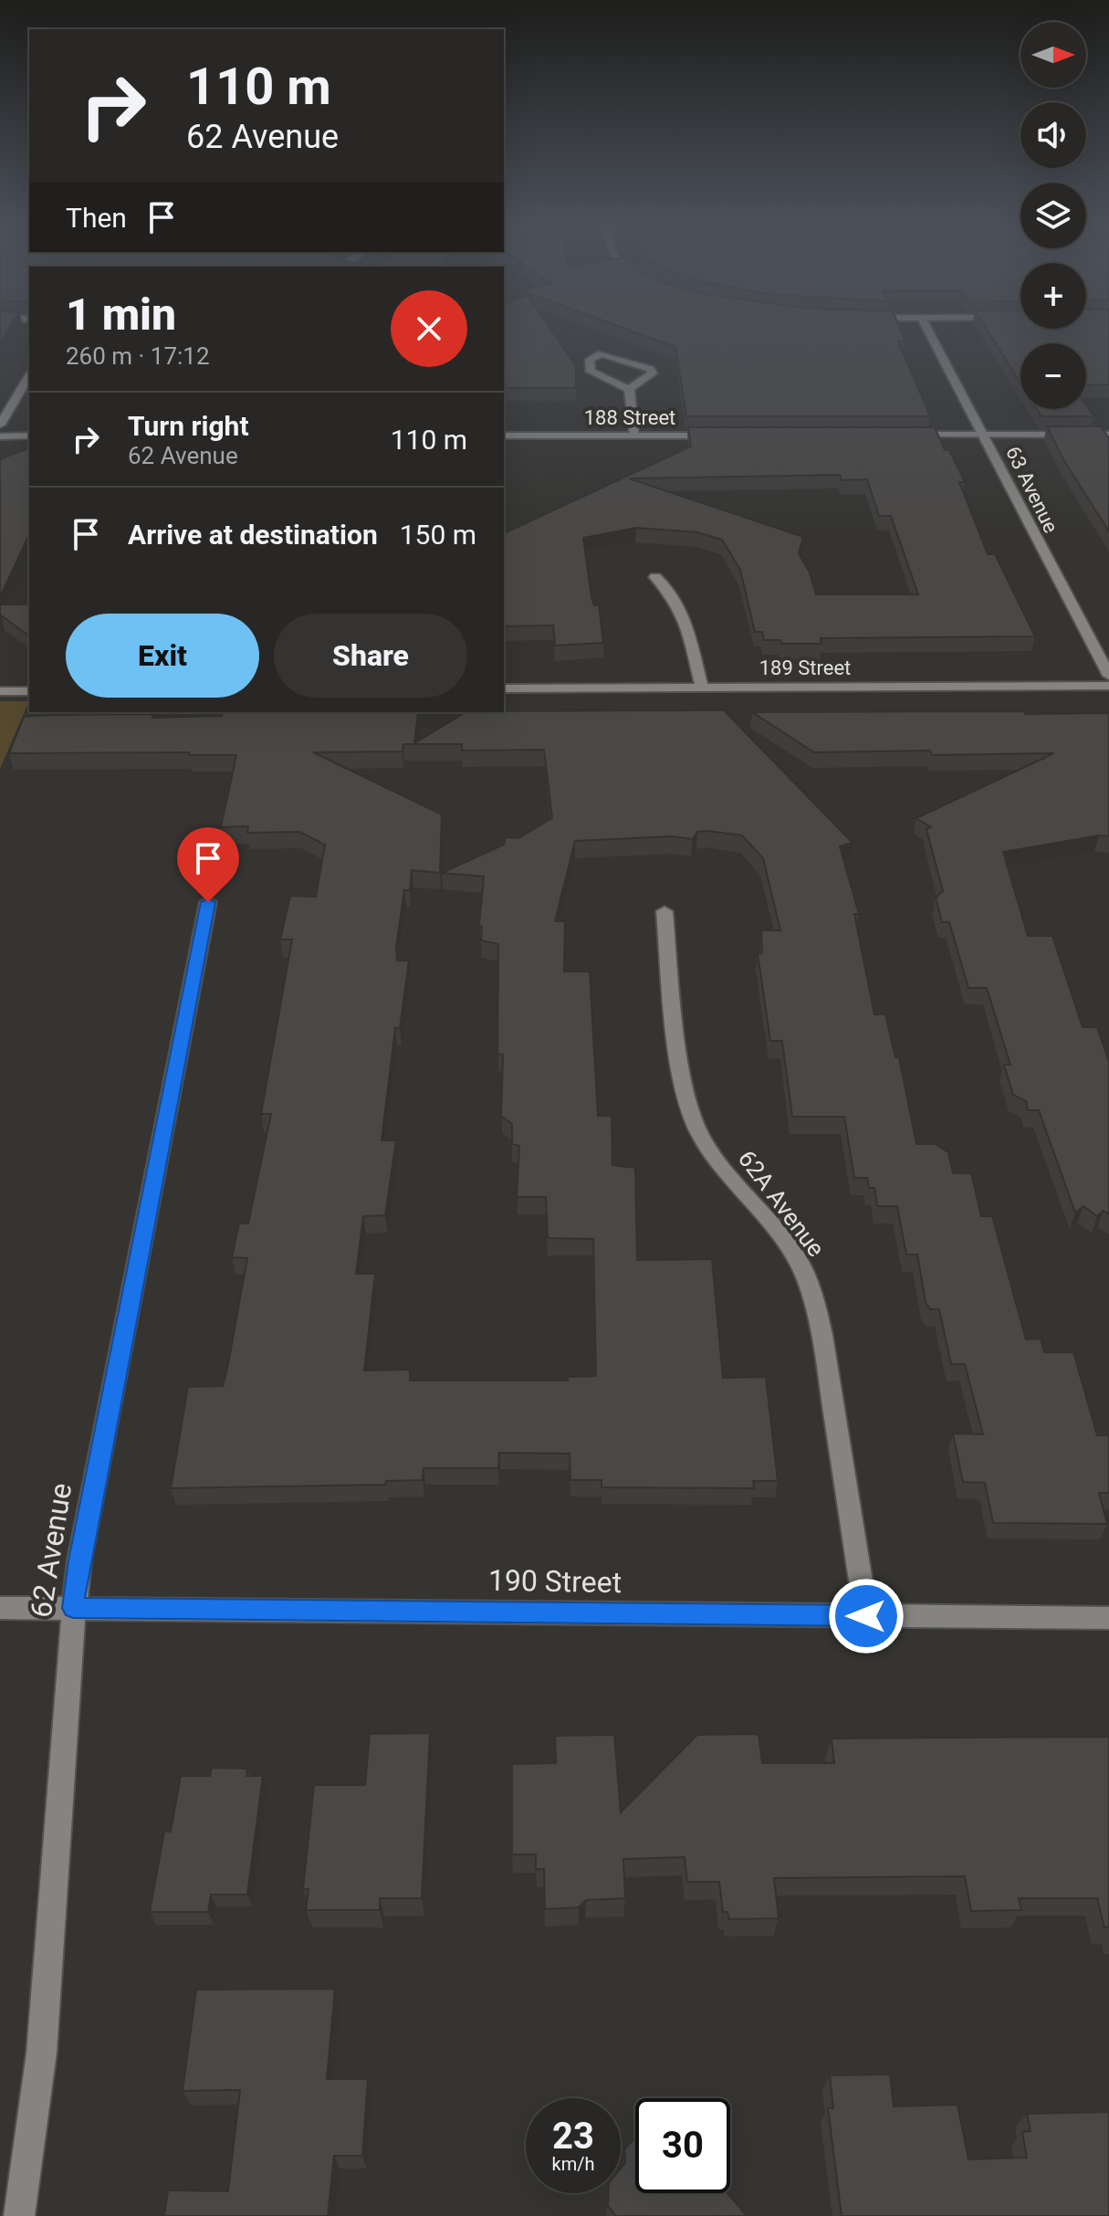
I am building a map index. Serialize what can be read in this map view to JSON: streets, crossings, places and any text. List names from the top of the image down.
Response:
{
  "streets": {
    "street": [
      "188 Street",
      "63 Avenue",
      "189 Street",
      "62A Avenue",
      "62 Avenue",
      "190 Street"
    ]
  },
  "crossings": [
    ["62A Avenue", "190 Street"],
    ["62 Avenue", "190 Street"]
  ],
  "north": "right",
  "page": {
    "map_buttons": ["+", "−"],
    "turn": ["110 m", "62 Avenue"],
    "then": "Then",
    "heading": ["1 min", "260 m · 17:12"],
    "list": [
      {
        "name": "Turn right",
        "note": "62 Avenue",
        "value": "110 m"
      },
      {
        "name": "Arrive at destination",
        "value": "150 m"
      }
    ],
    "buttons": ["Exit", "Share"],
    "speed": "23 km/h",
    "limit": "30"
  }
}
